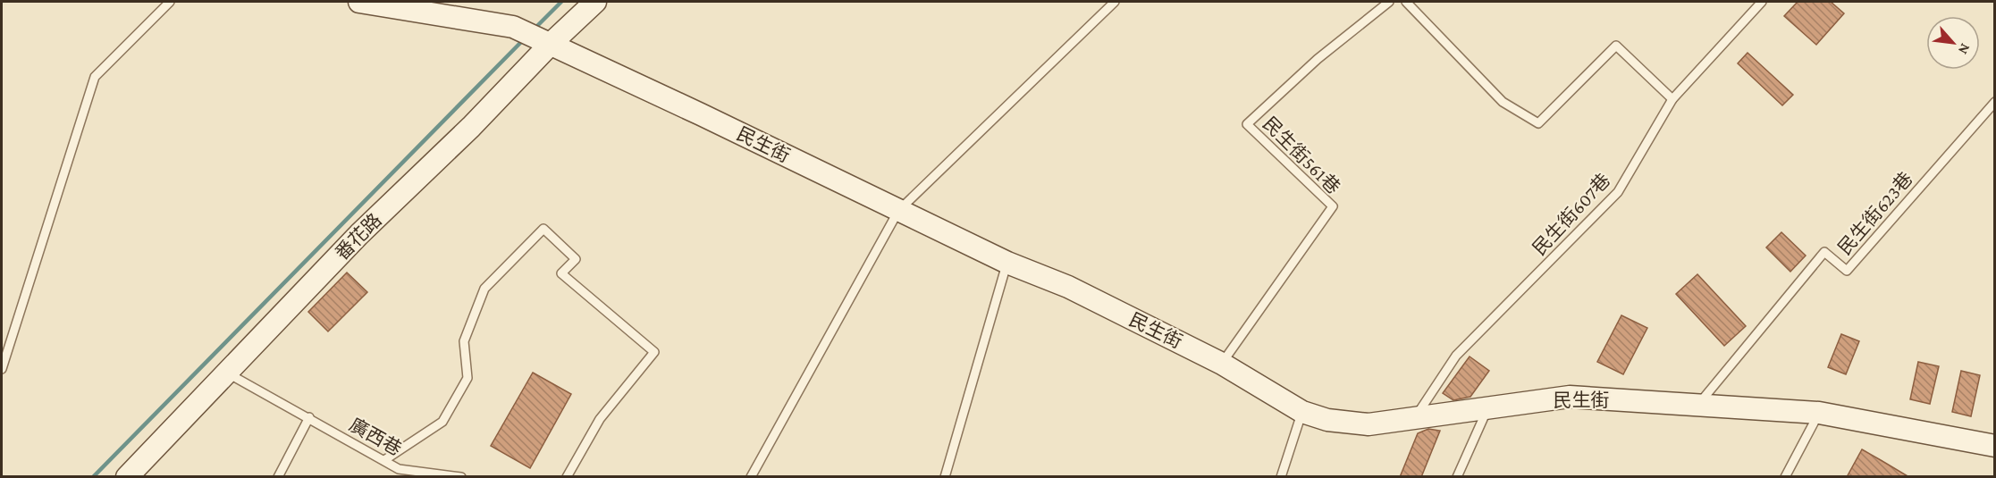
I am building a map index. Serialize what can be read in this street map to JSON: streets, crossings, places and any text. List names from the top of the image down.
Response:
{
  "streets": {
    "street": ["民生街", "番花路"],
    "lane": [
      "民生街561巷",
      "民生街623巷",
      "民生街607巷",
      "廣西巷"
    ]
  },
  "crossings": [
    ["民生街", "民生街561巷"],
    ["民生街", "民生街623巷"],
    ["民生街", "民生街607巷"],
    ["民生街", "番花路"],
    ["番花路", "廣西巷"]
  ],
  "north": "bottom right"
}
